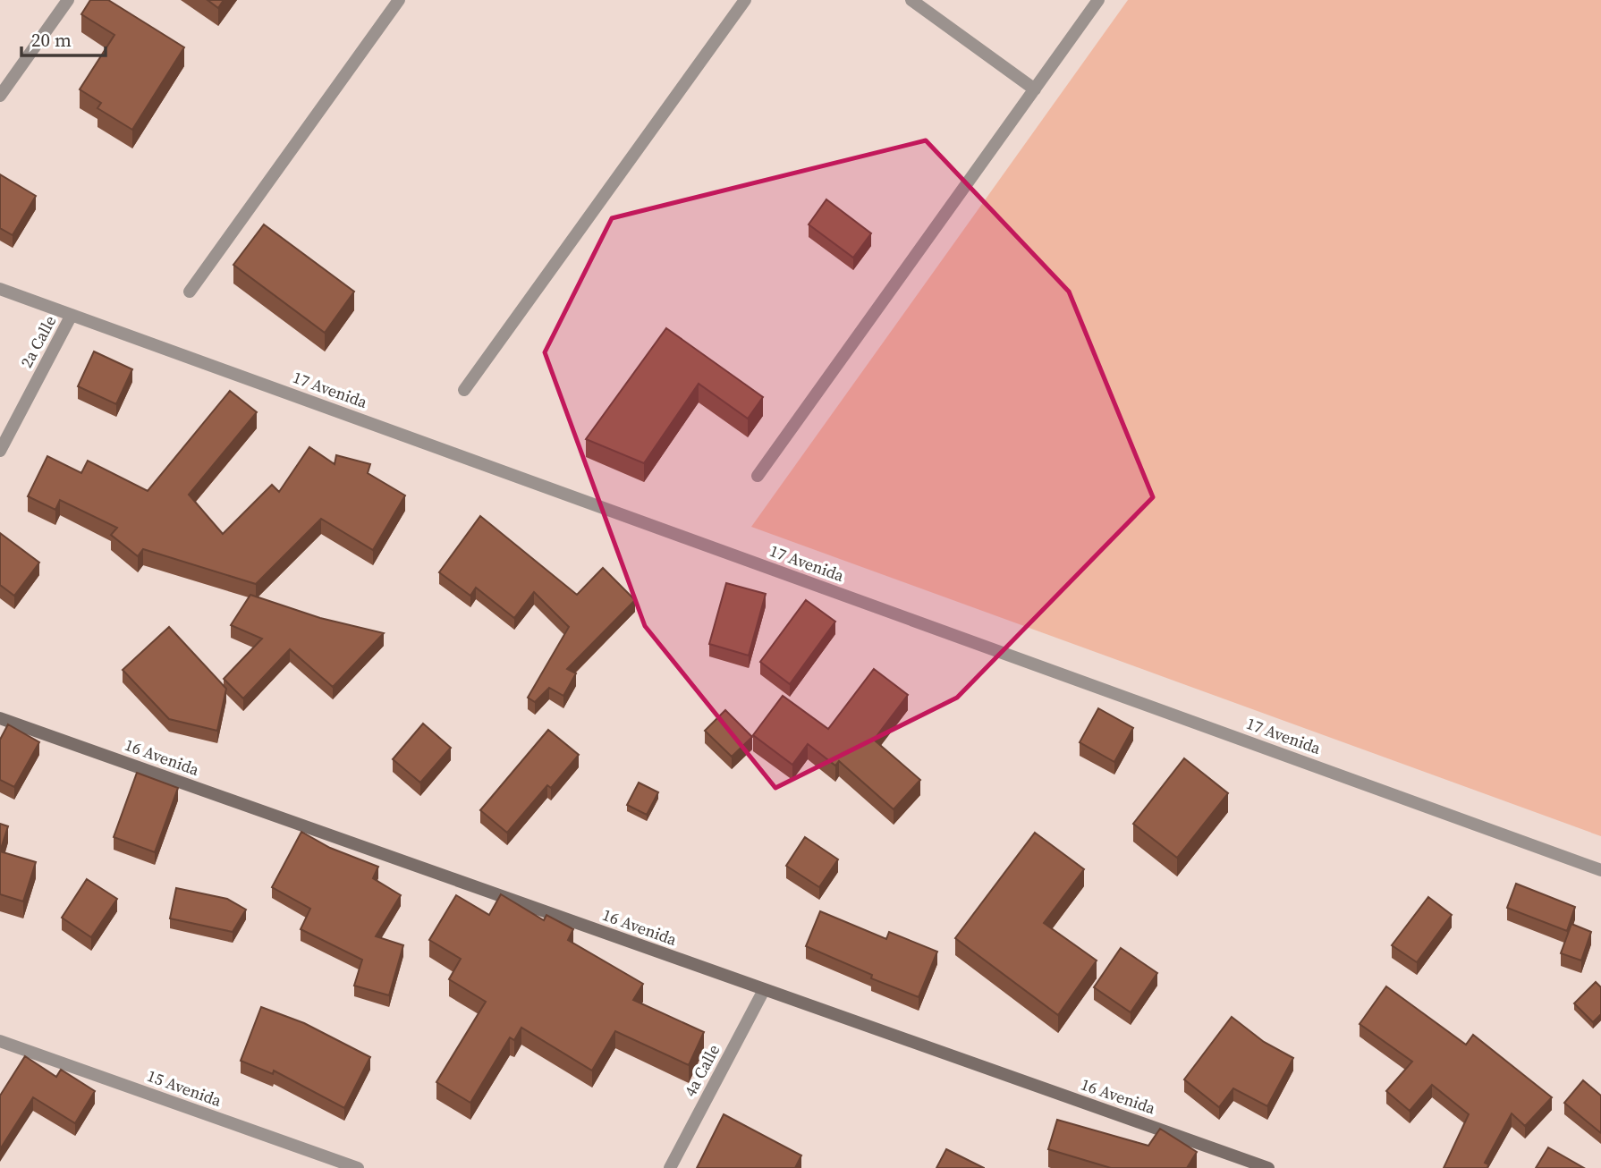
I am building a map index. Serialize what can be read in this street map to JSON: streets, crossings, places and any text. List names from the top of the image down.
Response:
{
  "streets": {
    "main road": ["16 Avenida"],
    "street": [
      "2a Calle",
      "17 Avenida",
      "4a Calle",
      "15 Avenida"
    ]
  },
  "crossings": [
    ["2a Calle", "17 Avenida"],
    ["16 Avenida", "4a Calle"]
  ],
  "scale_bar": "20 m"
}
